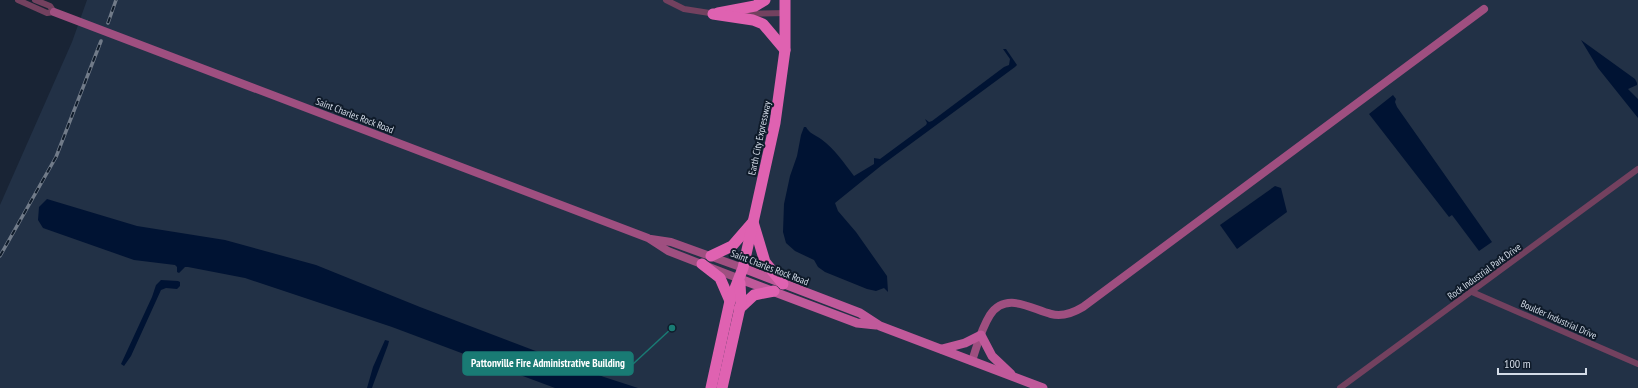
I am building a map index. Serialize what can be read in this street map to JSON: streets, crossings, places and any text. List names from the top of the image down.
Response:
{
  "streets": {
    "highway": ["Earth City Expressway"],
    "main road": ["Saint Charles Rock Road"],
    "street": ["Rock Industrial Park Drive", "Boulder Industrial Drive"]
  },
  "crossings": [
    ["Saint Charles Rock Road", "Earth City Expressway"],
    ["Rock Industrial Park Drive", "Boulder Industrial Drive"]
  ],
  "places": ["Pattonville Fire Administrative Building"],
  "scale_bar": "100 m"
}
